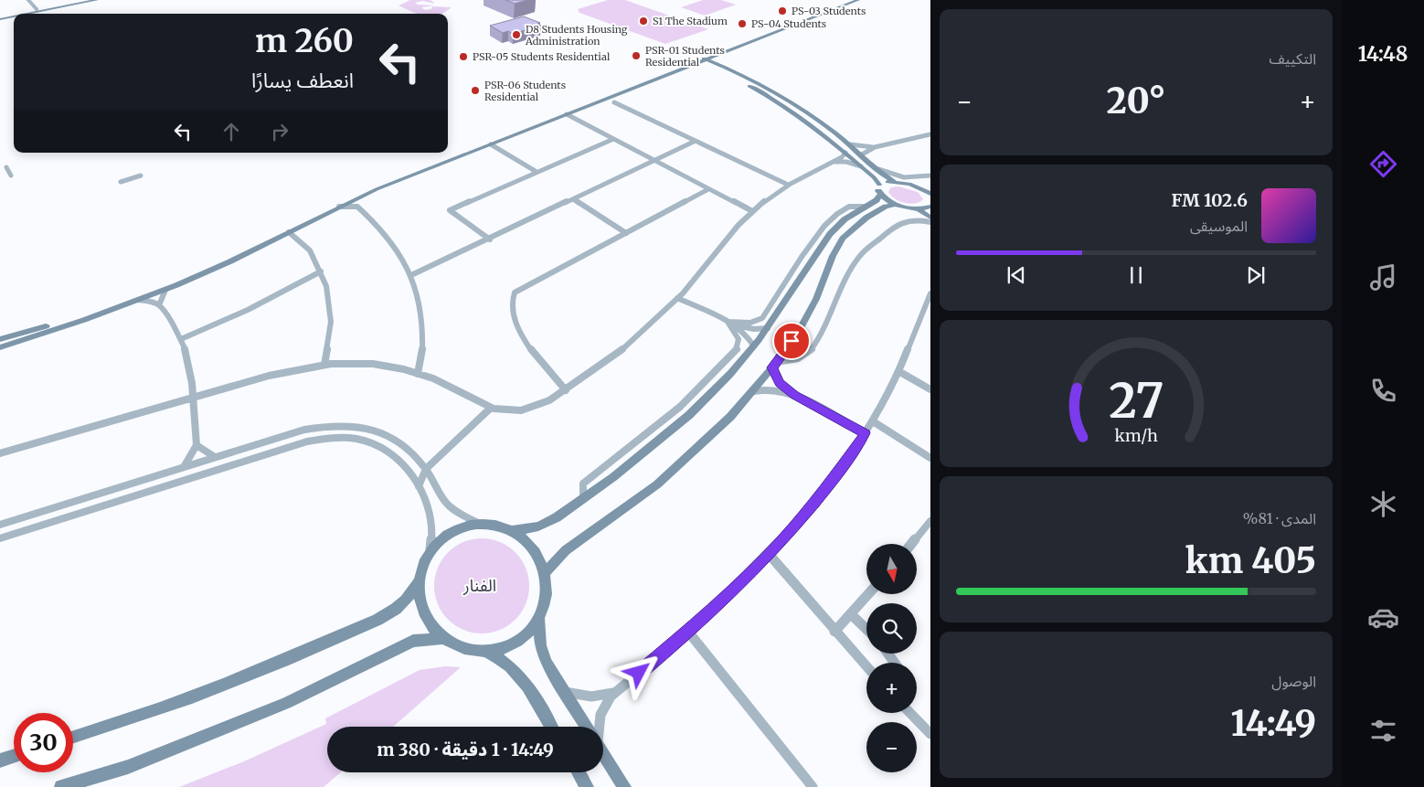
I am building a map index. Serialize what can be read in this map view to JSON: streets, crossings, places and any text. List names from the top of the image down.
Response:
{
  "districts": ["الفنار"],
  "places": [
    "PS-03 Students",
    "S1 The Stadium",
    "PS-04 Students",
    "D8 Students Housing Administration",
    "PSR-01 Students Residential",
    "PSR-05 Students Residential",
    "PSR-06 Students Residential"
  ],
  "north": "bottom",
  "page": {
    "tabs": "14:48",
    "tile": [
      "التكييف",
      ["المدى · 81%", "405 km"],
      ["الوصول", "14:49"]
    ],
    "turn": ["260 m", "انعطف يسارًا"],
    "heat": ["−", "20°", "+"],
    "song": ["102.6 FM", "الموسيقى"],
    "map_buttons": ["+", "−"],
    "limit": "30",
    "trip": "14:49 · 1 دقيقة · 380 m",
    "gauge": ["27", "km/h"]
  }
}
